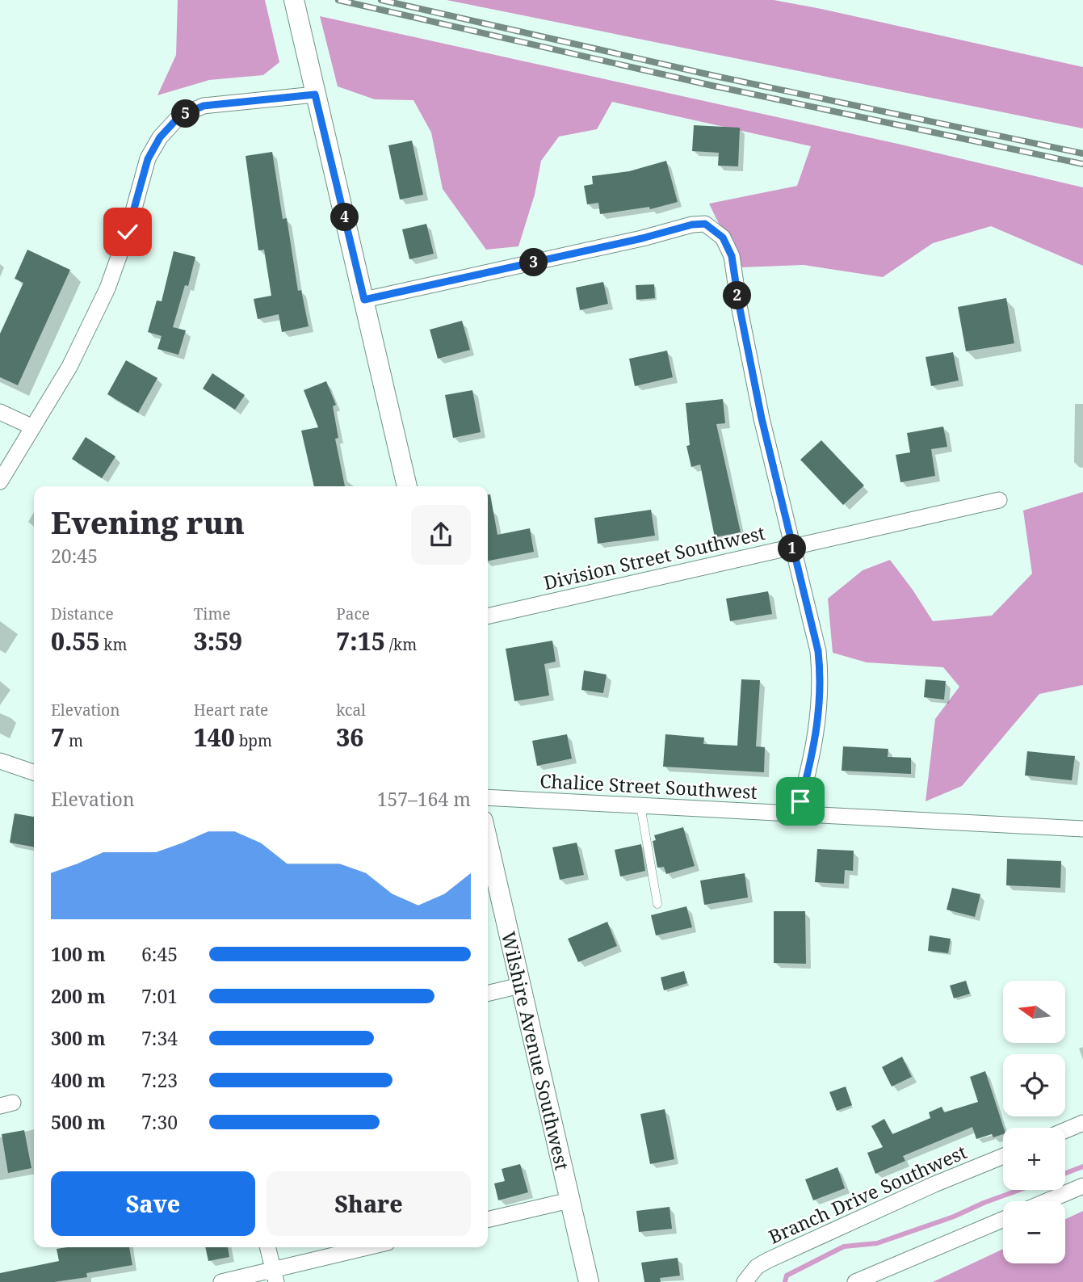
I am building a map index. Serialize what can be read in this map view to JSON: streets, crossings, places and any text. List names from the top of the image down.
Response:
{
  "streets": {
    "street": [
      "Division Street Southwest",
      "Chalice Street Southwest",
      "Wilshire Avenue Southwest",
      "Branch Drive Southwest"
    ]
  },
  "north": "left",
  "page": {
    "pins": [
      "5",
      "4",
      "3",
      "2",
      "1"
    ],
    "heading": ["Evening run", "20:45"],
    "stats": [
      ["Distance", "0.55 km"],
      ["Time", "3:59"],
      ["Pace", "7:15 /km"],
      ["Elevation", "7 m"],
      ["Heart rate", "140 bpm"],
      ["kcal", "36"]
    ],
    "chart": ["Elevation", "157–164 m"],
    "list": [
      {
        "name": "100 m",
        "note": "6:45"
      },
      {
        "name": "200 m",
        "note": "7:01"
      },
      {
        "name": "300 m",
        "note": "7:34"
      },
      {
        "name": "400 m",
        "note": "7:23"
      },
      {
        "name": "500 m",
        "note": "7:30"
      }
    ],
    "map_buttons": ["+", "−"],
    "buttons": ["Save", "Share"]
  }
}
